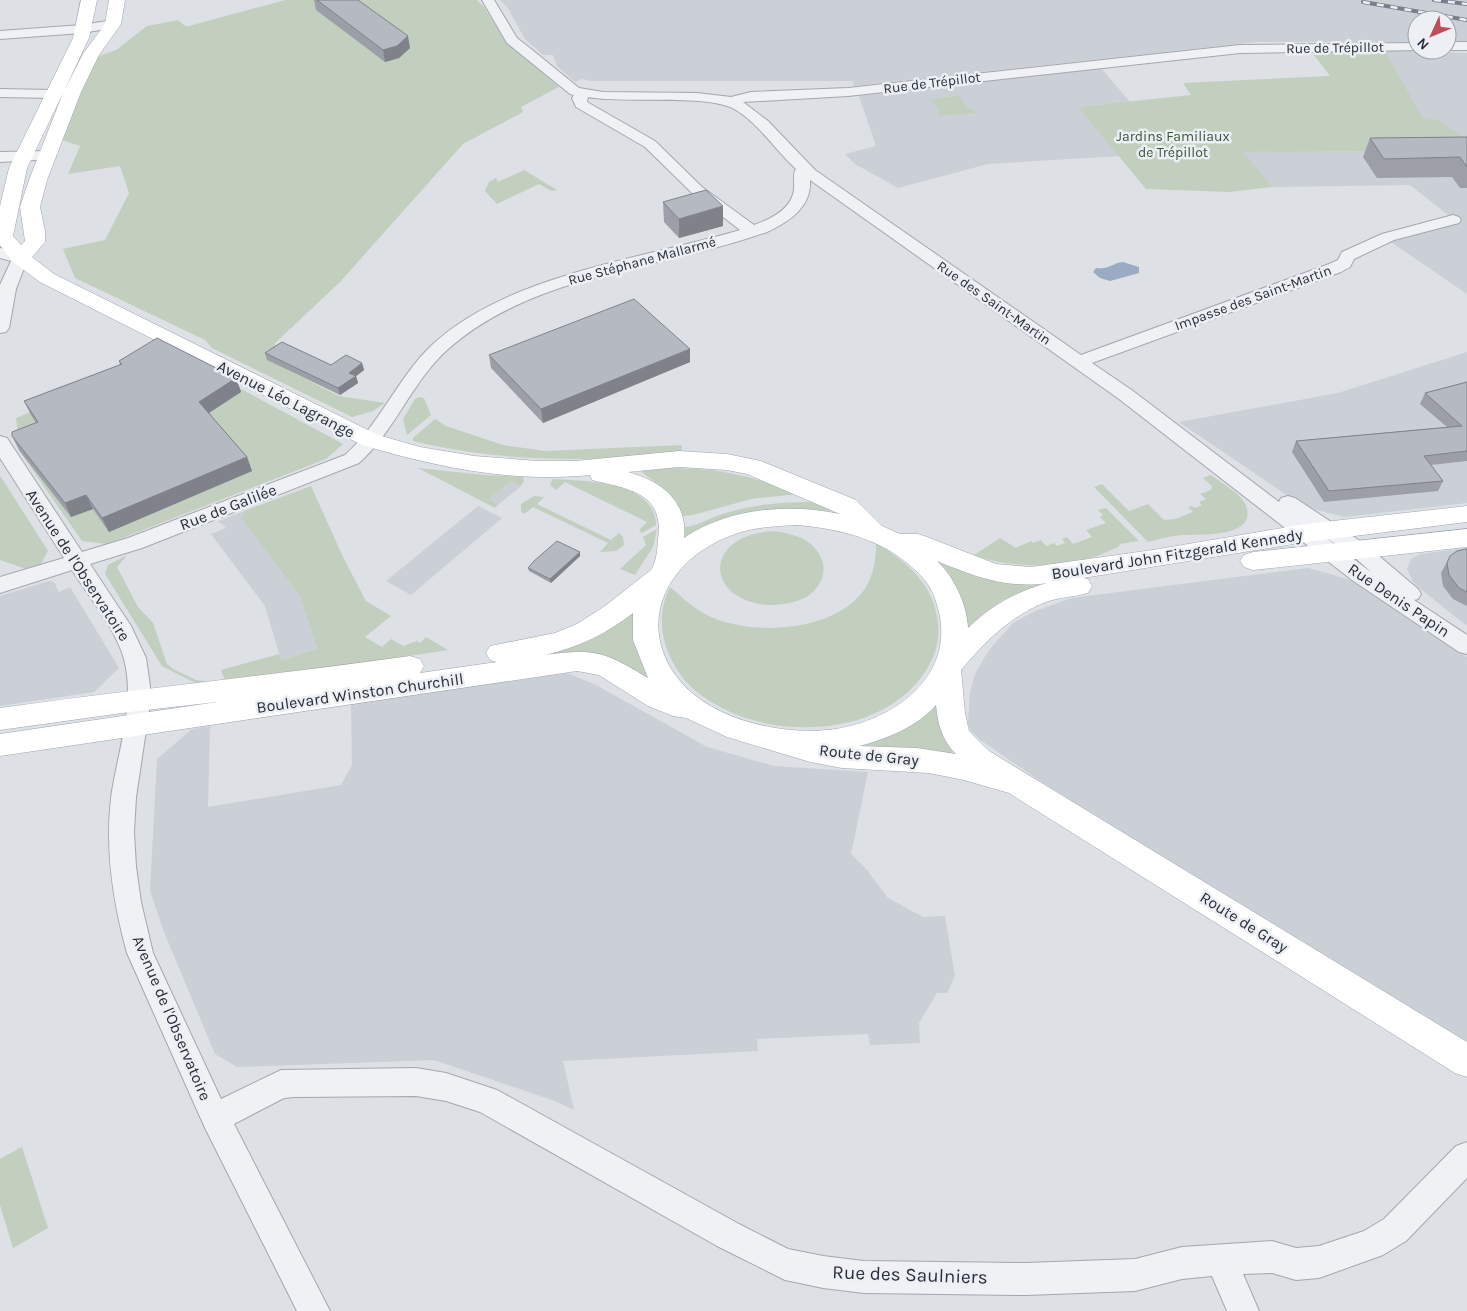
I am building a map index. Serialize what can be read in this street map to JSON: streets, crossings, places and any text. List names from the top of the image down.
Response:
{
  "streets": {
    "main road": [
      "Avenue Léo Lagrange",
      "Boulevard John Fitzgerald Kennedy",
      "Boulevard Winston Churchill",
      "Route de Gray"
    ],
    "street": [
      "Rue de Trépillot",
      "Rue Stéphane Mallarmé",
      "Impasse des Saint-Martin",
      "Rue des Saint-Martin",
      "Rue de Galilée",
      "Avenue de l'Observatoire",
      "Rue Denis Papin",
      "Rue des Saulniers"
    ]
  },
  "crossings": [
    ["Rue de Trépillot", "Rue des Saint-Martin"],
    ["Rue Stéphane Mallarmé", "Avenue Léo Lagrange"],
    ["Rue Stéphane Mallarmé", "Rue de Galilée"],
    ["Impasse des Saint-Martin", "Rue des Saint-Martin"],
    ["Rue des Saint-Martin", "Boulevard John Fitzgerald Kennedy"],
    ["Rue des Saint-Martin", "Rue Denis Papin"],
    ["Avenue Léo Lagrange", "Rue de Galilée"],
    ["Avenue Léo Lagrange", "Boulevard John Fitzgerald Kennedy"],
    ["Avenue Léo Lagrange", "Boulevard Winston Churchill"],
    ["Rue de Galilée", "Avenue de l'Observatoire"],
    ["Boulevard John Fitzgerald Kennedy", "Rue Denis Papin"],
    ["Boulevard John Fitzgerald Kennedy", "Boulevard Winston Churchill"],
    ["Boulevard John Fitzgerald Kennedy", "Route de Gray"],
    ["Avenue de l'Observatoire", "Boulevard Winston Churchill"],
    ["Avenue de l'Observatoire", "Rue des Saulniers"]
  ],
  "parks": ["Jardins Familiaux de Trépillot"],
  "north": "bottom left"
}
